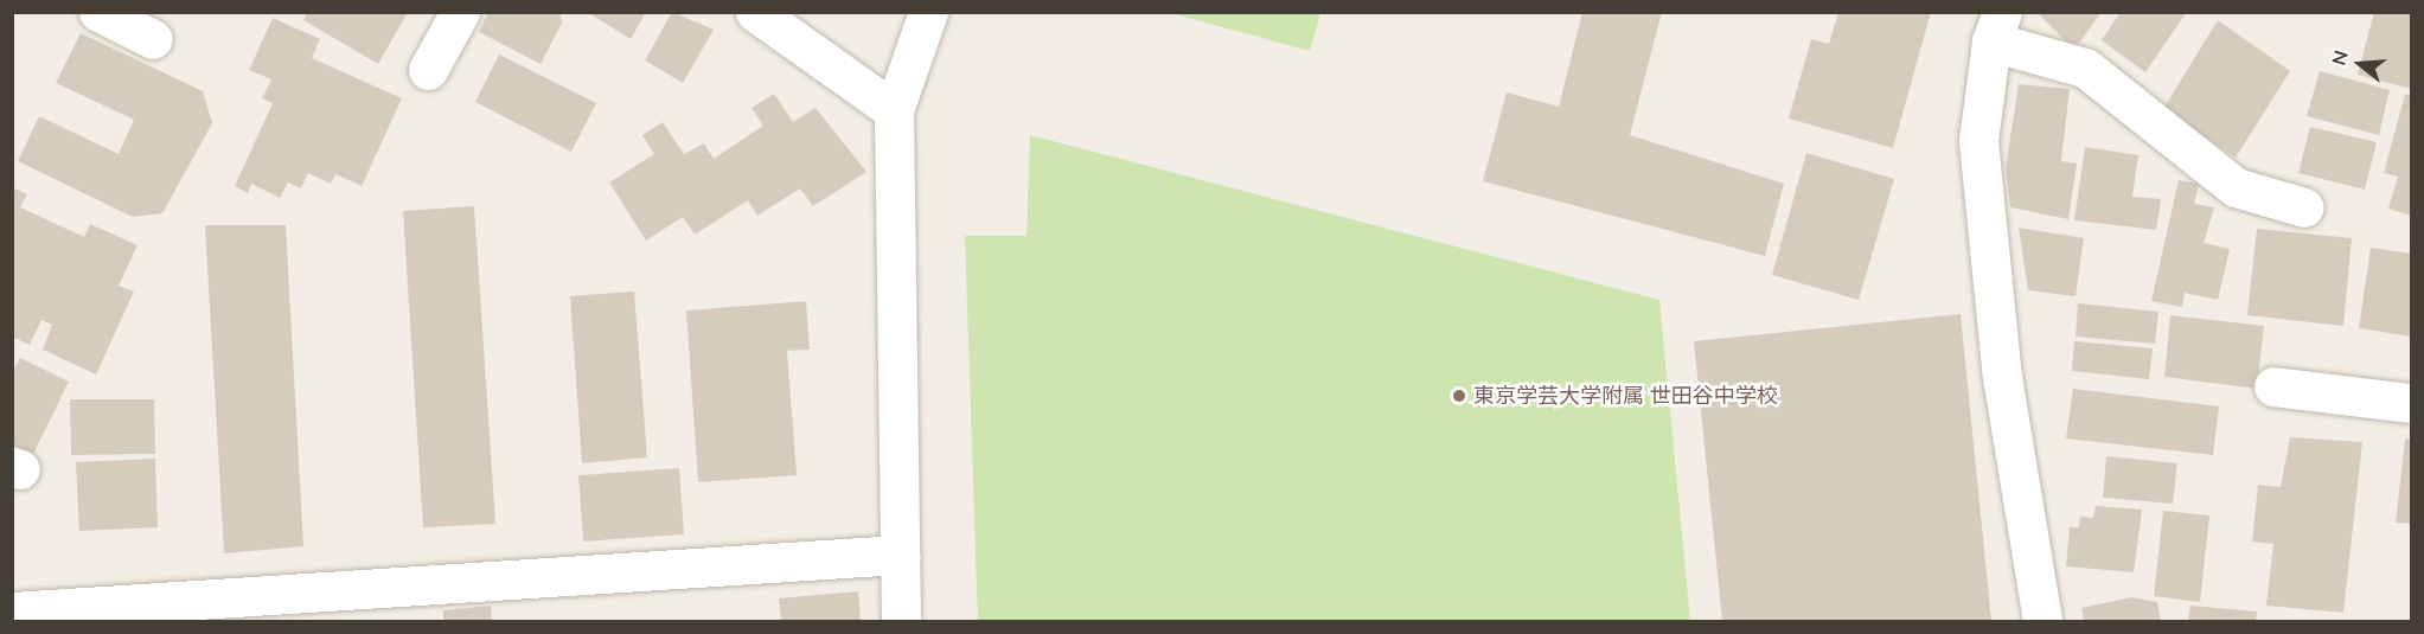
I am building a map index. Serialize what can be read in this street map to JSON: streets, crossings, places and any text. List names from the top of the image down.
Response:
{
  "places": ["東京学芸大学附属 世田谷中学校"],
  "north": "left"
}
